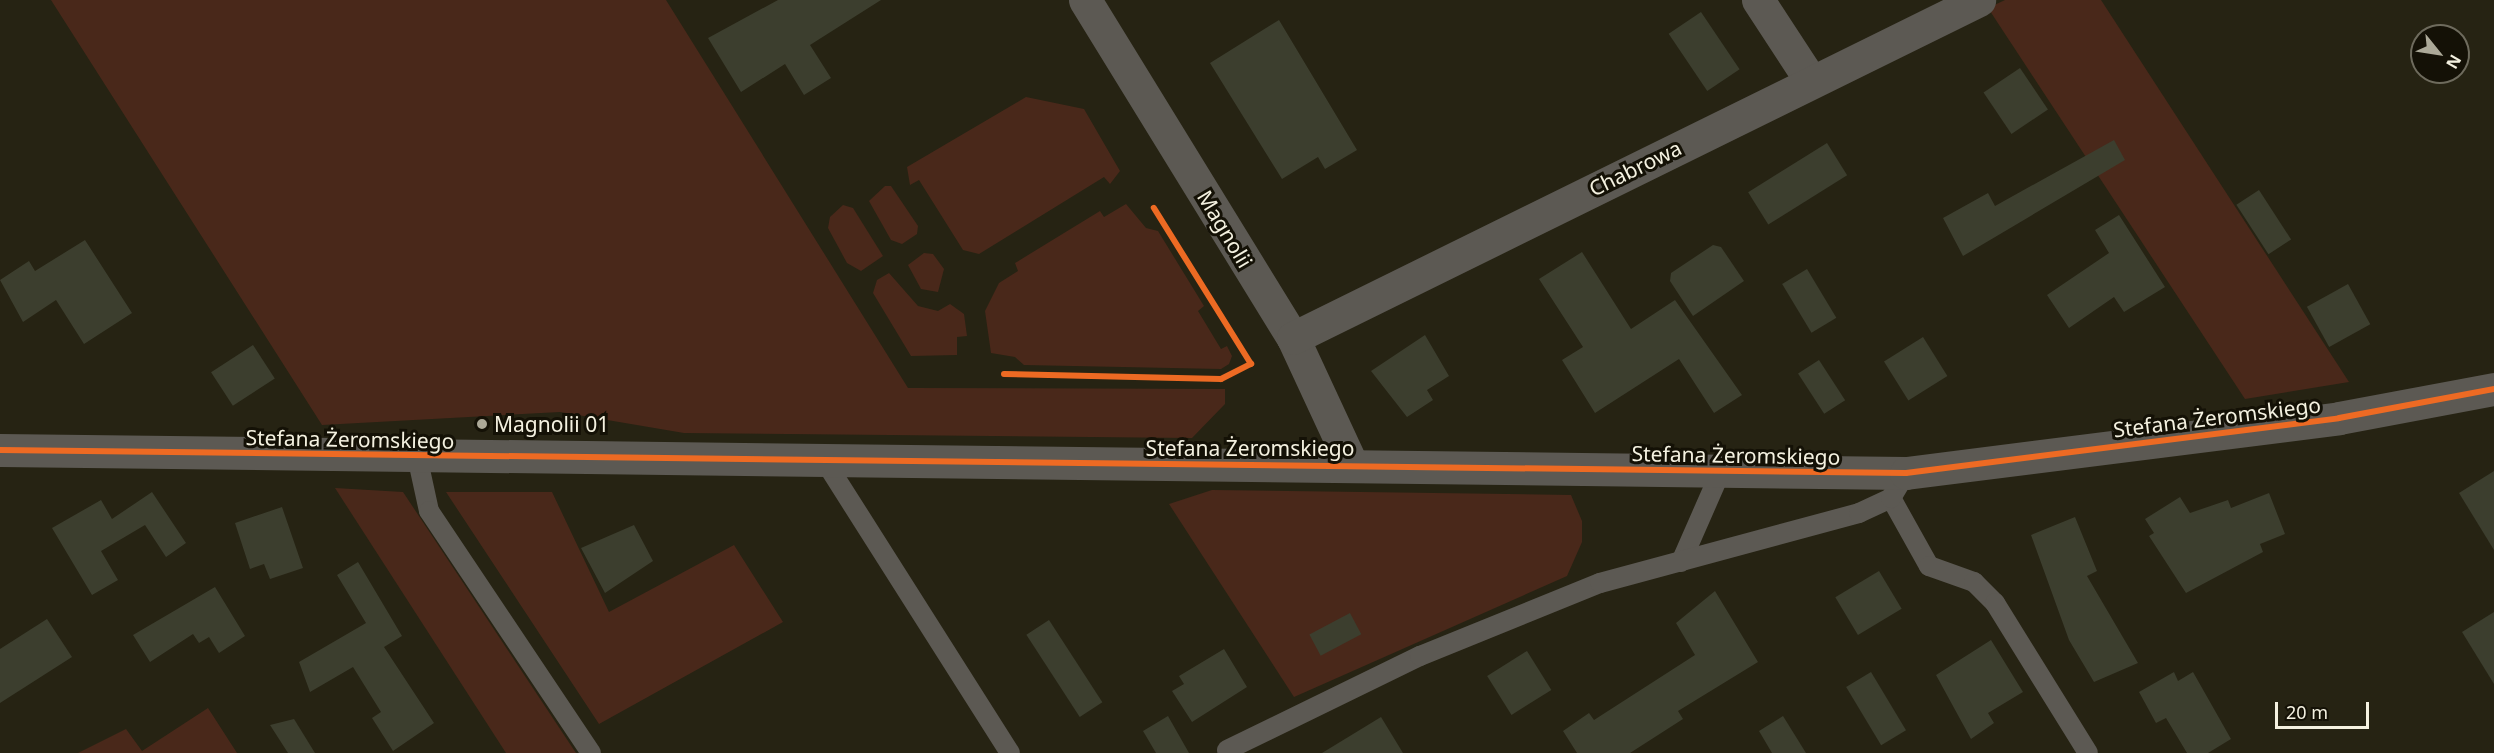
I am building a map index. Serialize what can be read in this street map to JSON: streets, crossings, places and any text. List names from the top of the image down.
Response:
{
  "streets": {
    "street": ["Chabrowa", "Magnolii", "Stefana Żeromskiego"]
  },
  "crossings": [
    ["Chabrowa", "Magnolii"],
    ["Magnolii", "Stefana Żeromskiego"]
  ],
  "places": ["Magnolii 01"],
  "scale_bar": "20 m",
  "north": "bottom right"
}
